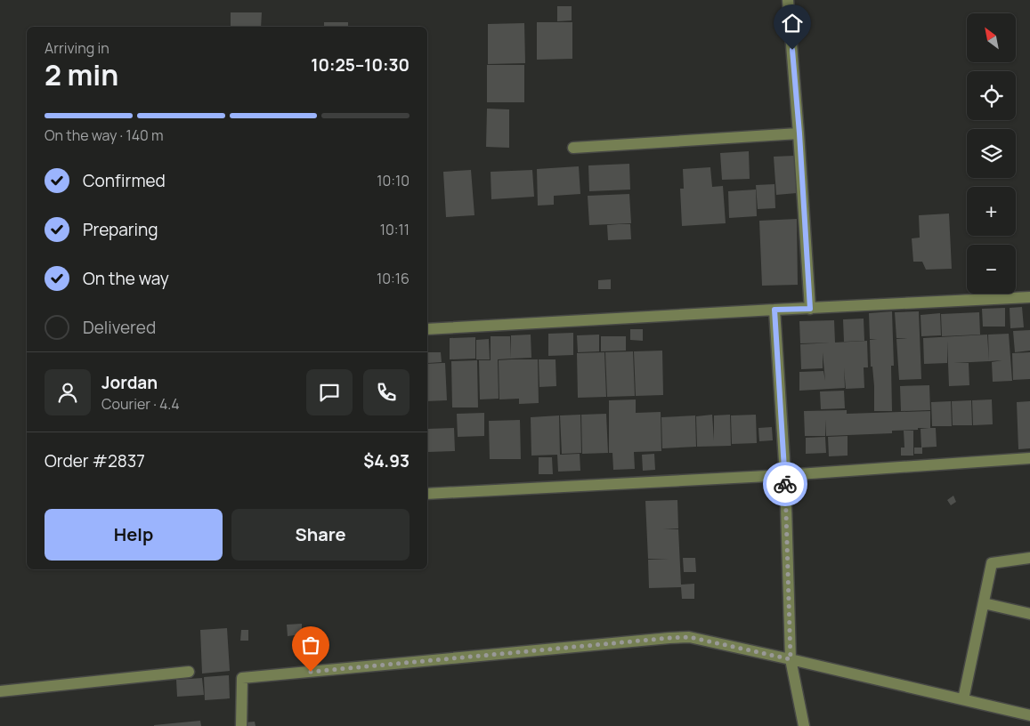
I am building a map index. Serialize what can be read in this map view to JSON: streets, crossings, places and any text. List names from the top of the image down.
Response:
{
  "north": "top left",
  "page": {
    "map_buttons": ["+", "−"],
    "heading": ["2 min", "Arriving in", "10:25–10:30"],
    "panel": [
      "Jordan",
      "Courier · 4.4",
      "Order #2837",
      "$4.93"
    ],
    "bar": "On the way · 140 m",
    "list": [
      ["Confirmed", "10:10"],
      ["Preparing", "10:11"],
      ["On the way", "10:16"],
      "Delivered"
    ],
    "buttons": ["Help", "Share"]
  }
}
